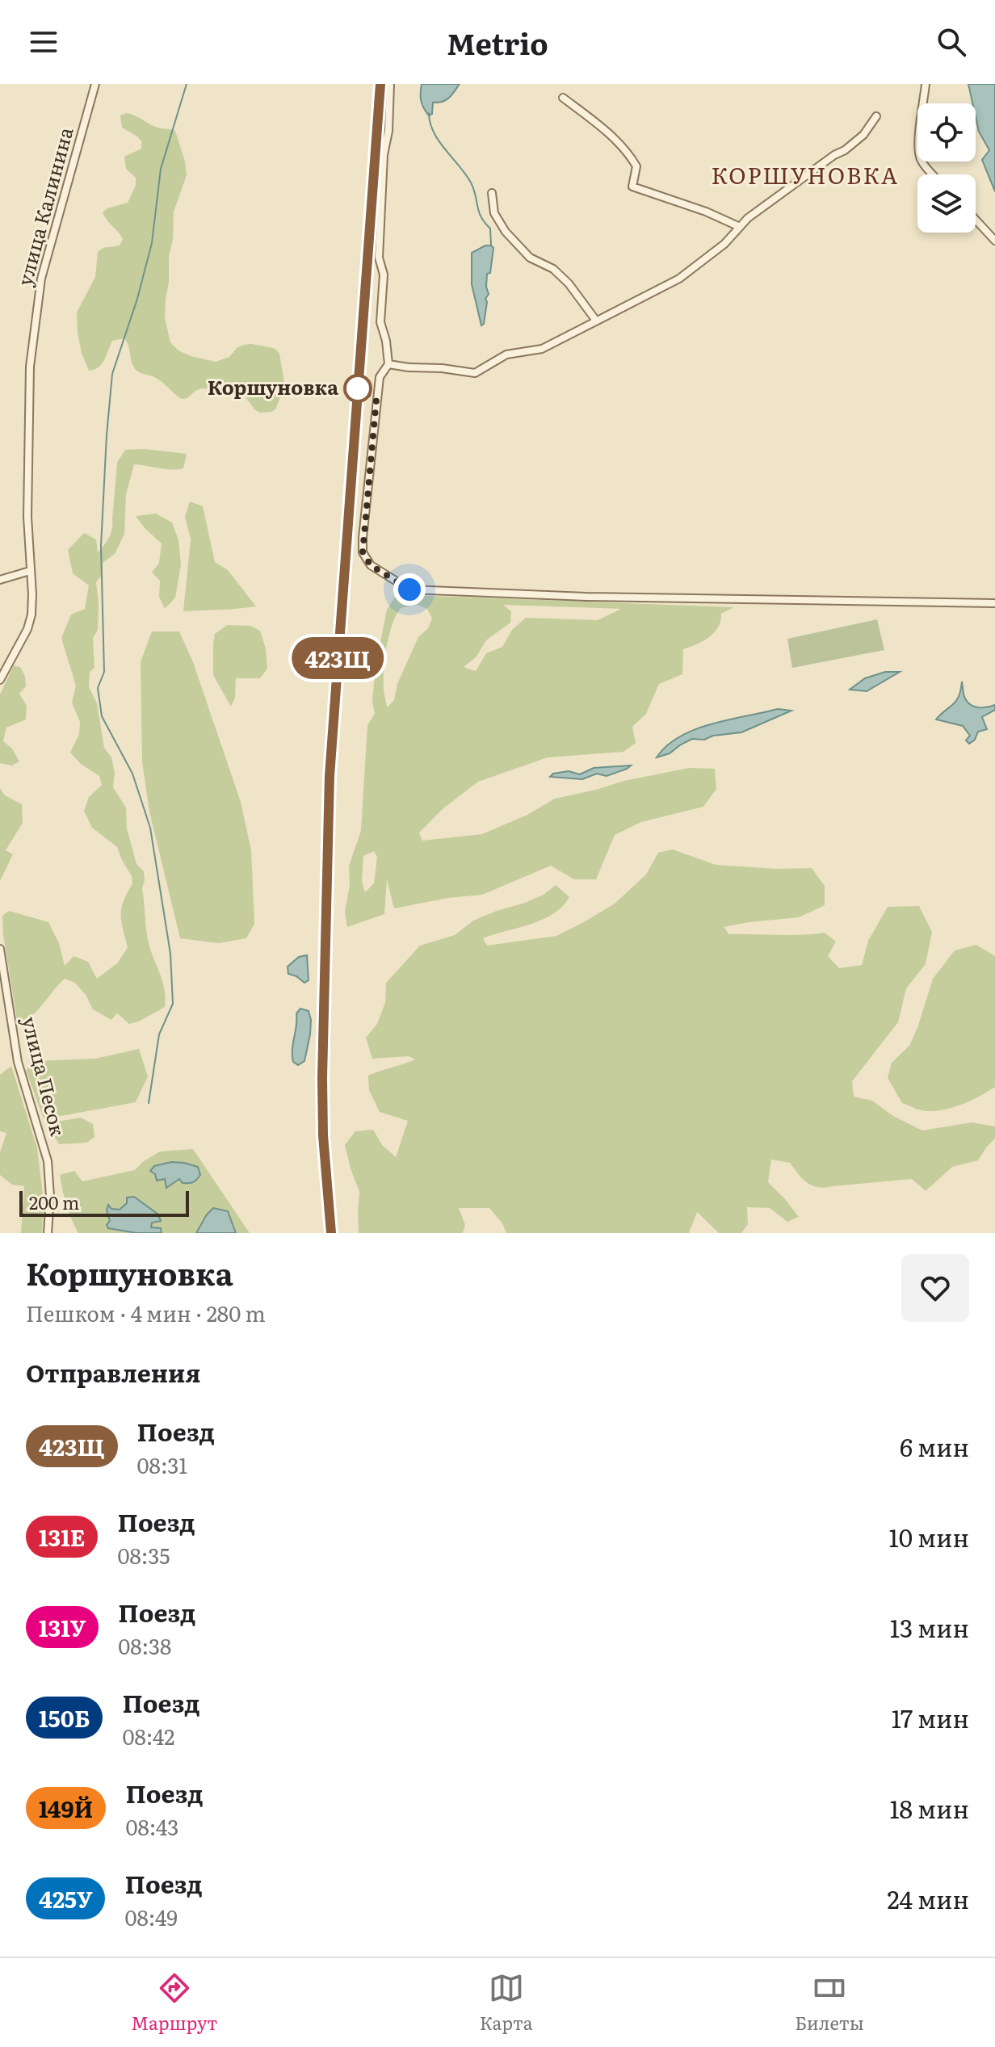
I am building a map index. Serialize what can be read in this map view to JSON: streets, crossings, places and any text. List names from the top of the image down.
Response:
{
  "streets": {
    "street": ["улица Калинина", "улица Песок"]
  },
  "districts": ["КОРШУНОВКА"],
  "places": ["Коршуновка"],
  "scale_bar": "200 m",
  "page": {
    "header": "Metrio",
    "on_map": "423Щ",
    "scale": "200 m",
    "heading": [
      ["Коршуновка", "Пешком · 4 мин · 280 m"],
      "Отправления"
    ],
    "list": [
      {
        "mark": "423Щ",
        "name": "Поезд",
        "note": "08:31",
        "value": "6 мин"
      },
      {
        "mark": "131Е",
        "name": "Поезд",
        "note": "08:35",
        "value": "10 мин"
      },
      {
        "mark": "131У",
        "name": "Поезд",
        "note": "08:38",
        "value": "13 мин"
      },
      {
        "mark": "150Б",
        "name": "Поезд",
        "note": "08:42",
        "value": "17 мин"
      },
      {
        "mark": "149Й",
        "name": "Поезд",
        "note": "08:43",
        "value": "18 мин"
      },
      {
        "mark": "425У",
        "name": "Поезд",
        "note": "08:49",
        "value": "24 мин"
      }
    ],
    "tabs": ["Маршрут", "Карта", "Билеты"]
  }
}
